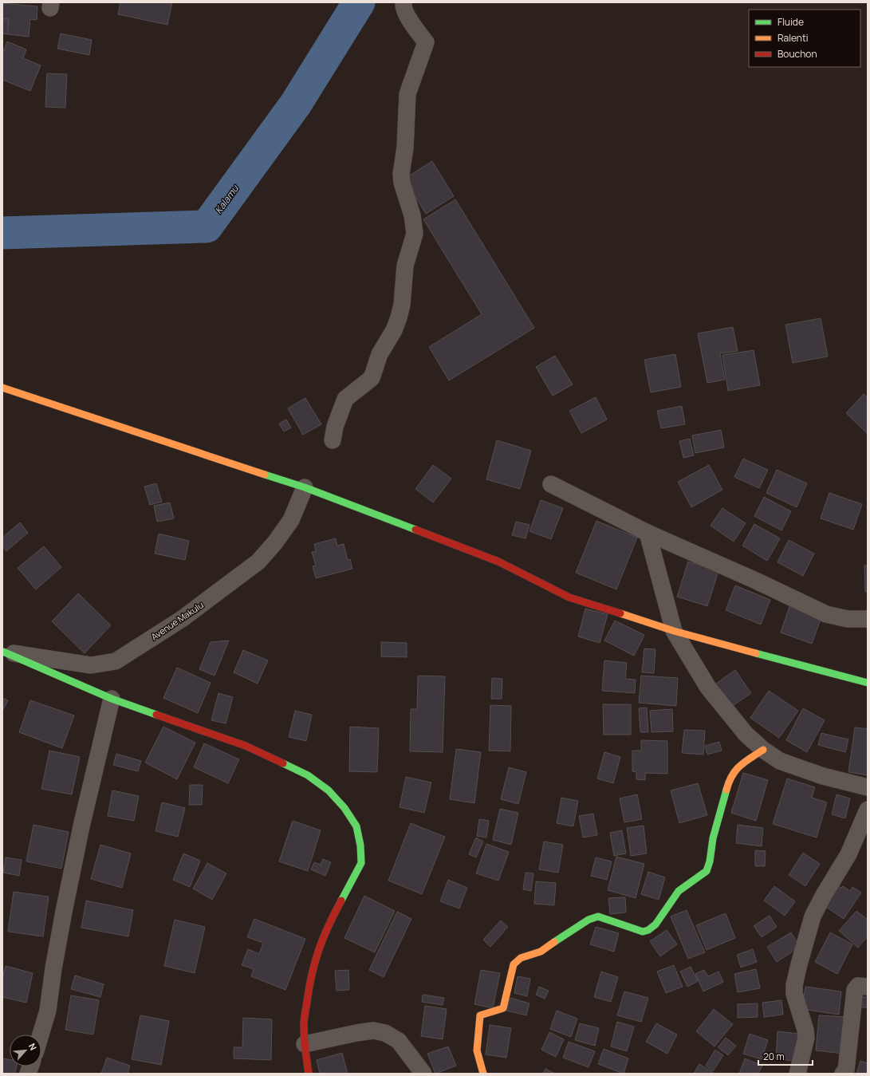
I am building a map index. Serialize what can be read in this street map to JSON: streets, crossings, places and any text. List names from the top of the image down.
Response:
{
  "streets": {
    "street": ["Avenue Makulu"]
  },
  "water": ["Kalamu"],
  "legend": ["Fluide", "Ralenti", "Bouchon"],
  "scale_bar": "20 m",
  "north": "top right"
}
